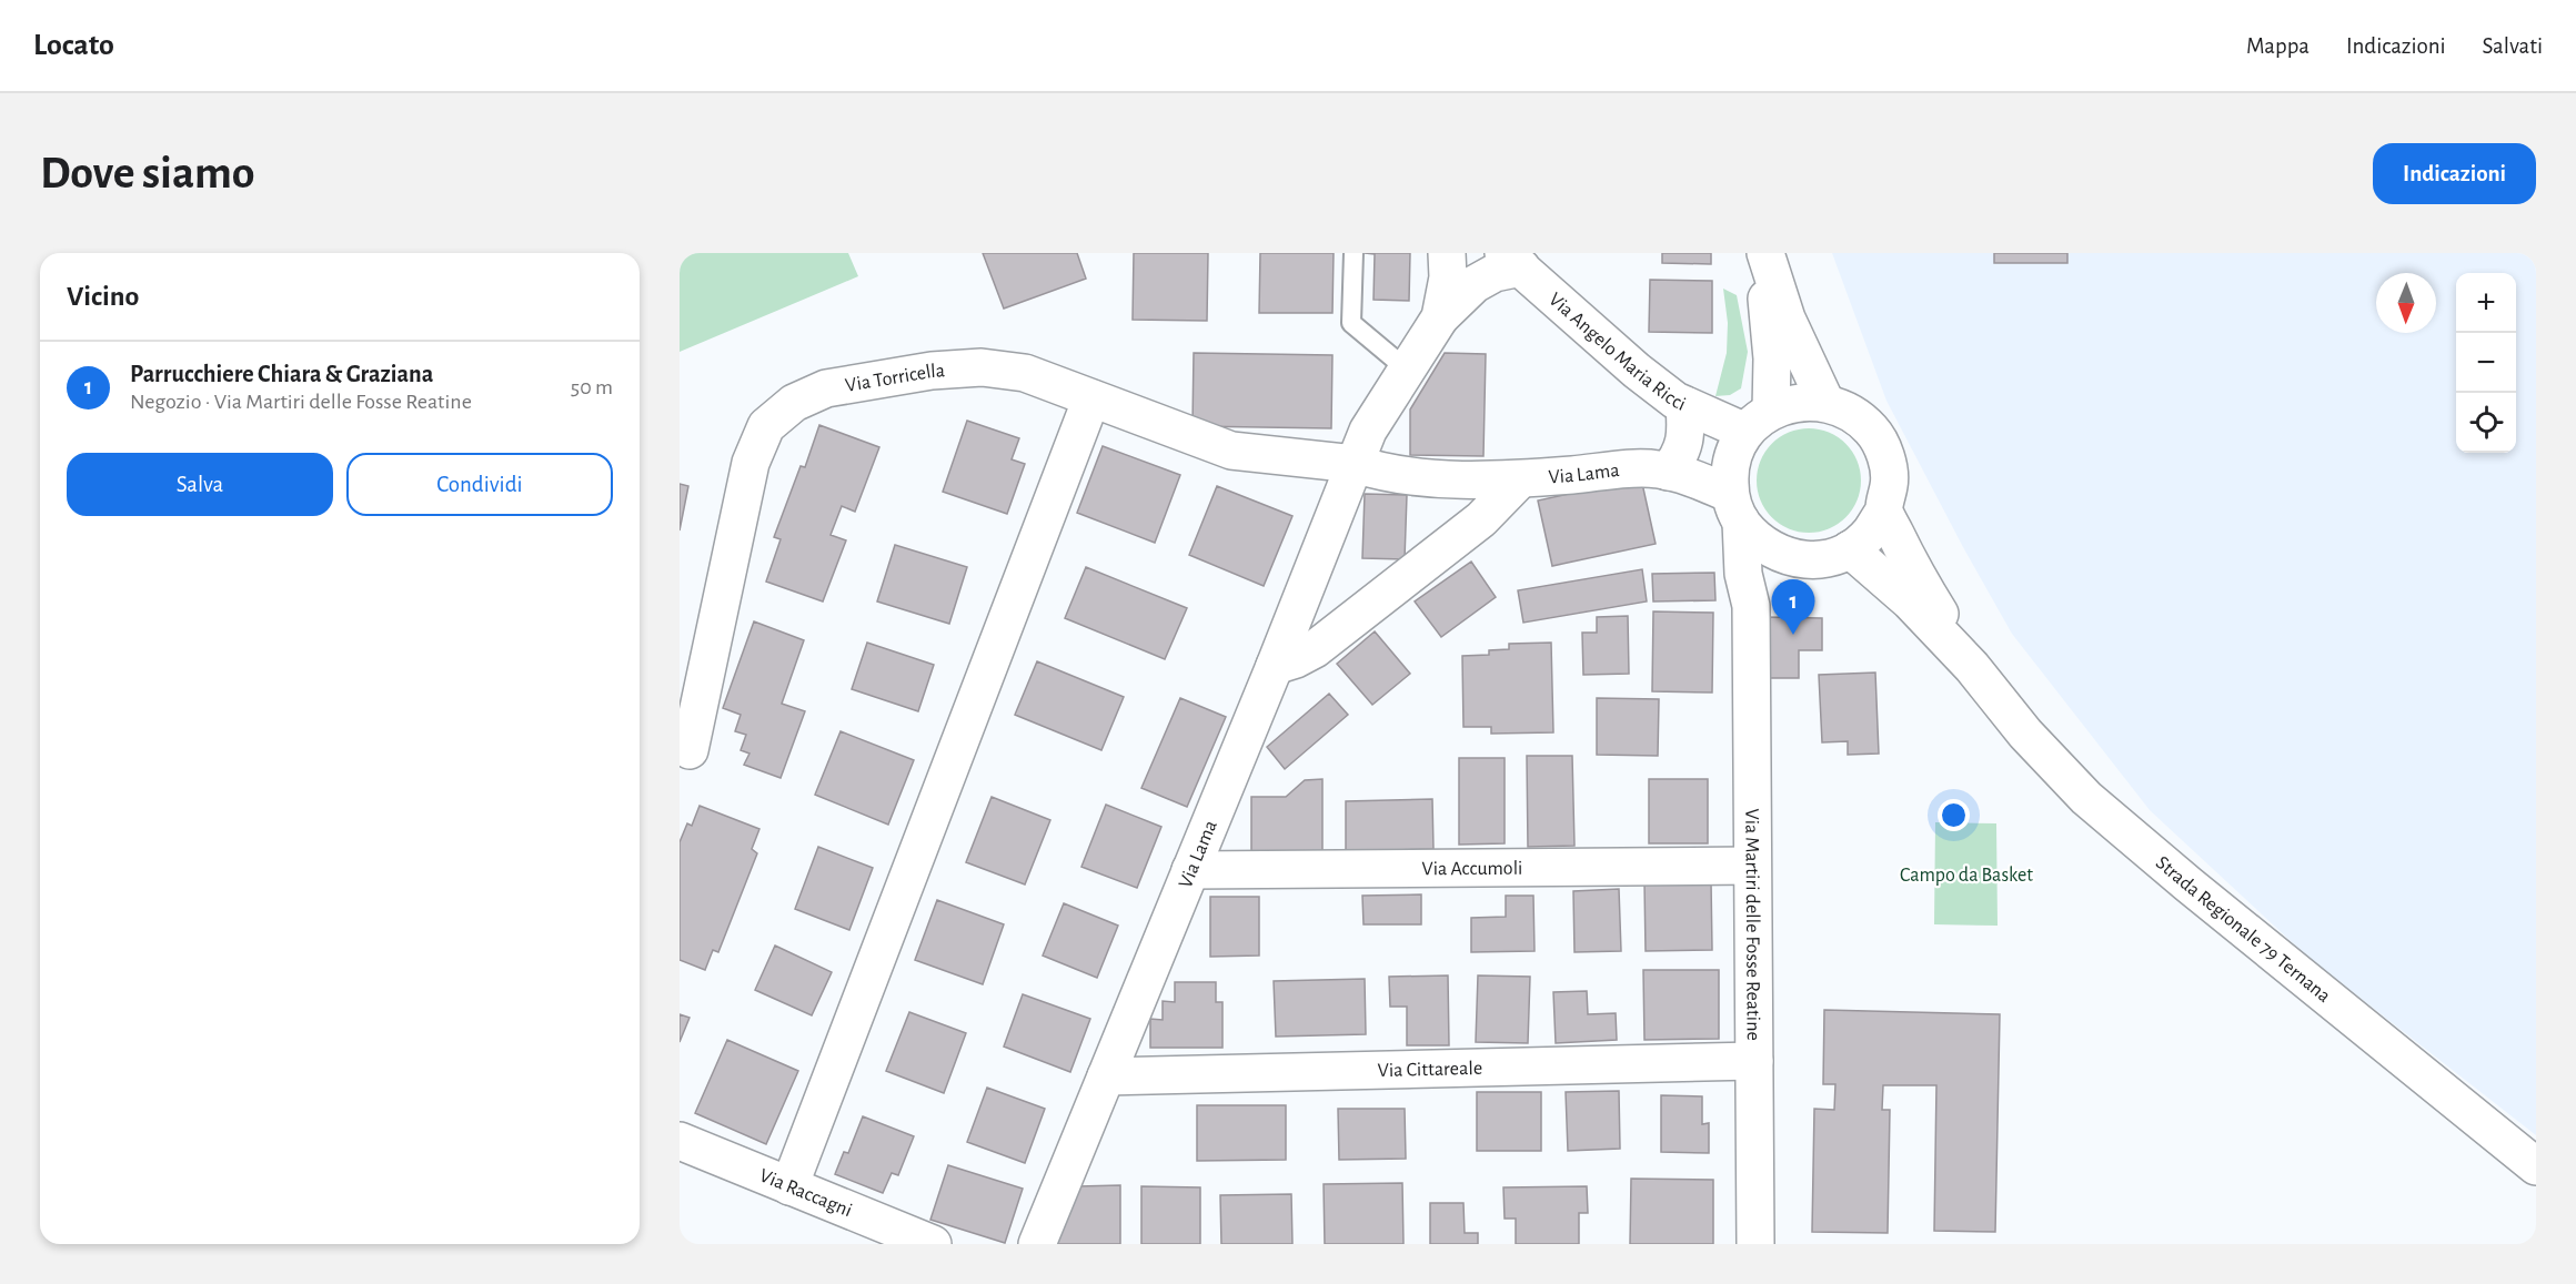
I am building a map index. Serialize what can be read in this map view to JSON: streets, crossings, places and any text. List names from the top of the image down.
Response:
{
  "streets": {
    "main road": [
      "Via Angelo Maria Ricci",
      "Via Torricella",
      "Via Lama",
      "Via Accumoli",
      "Via Martiri delle Fosse Reatine",
      "Strada Regionale 79 Ternana",
      "Via Cittareale",
      "Via Raccagni"
    ]
  },
  "crossings": [
    ["Via Angelo Maria Ricci", "Via Lama"],
    ["Via Angelo Maria Ricci", "Via Martiri delle Fosse Reatine"],
    ["Via Angelo Maria Ricci", "Strada Regionale 79 Ternana"],
    ["Via Torricella", "Via Lama"],
    ["Via Lama", "Via Accumoli"],
    ["Via Lama", "Via Martiri delle Fosse Reatine"],
    ["Via Lama", "Strada Regionale 79 Ternana"],
    ["Via Lama", "Via Cittareale"],
    ["Via Accumoli", "Via Martiri delle Fosse Reatine"],
    ["Via Martiri delle Fosse Reatine", "Strada Regionale 79 Ternana"],
    ["Via Martiri delle Fosse Reatine", "Via Cittareale"]
  ],
  "parks": ["Campo da Basket"],
  "north": "bottom",
  "page": {
    "header": "Locato",
    "nav": ["Mappa", "Indicazioni", "Salvati"],
    "buttons": [
      "Indicazioni",
      ["Salva", "Condividi"]
    ],
    "title": "Dove siamo",
    "heading": "Vicino",
    "map_buttons": ["+", "−"],
    "list": [
      {
        "mark": "1",
        "name": "Parrucchiere Chiara & Graziana",
        "note": "Negozio · Via Martiri delle Fosse Reatine",
        "value": "50 m"
      }
    ],
    "pins": "1"
  }
}
